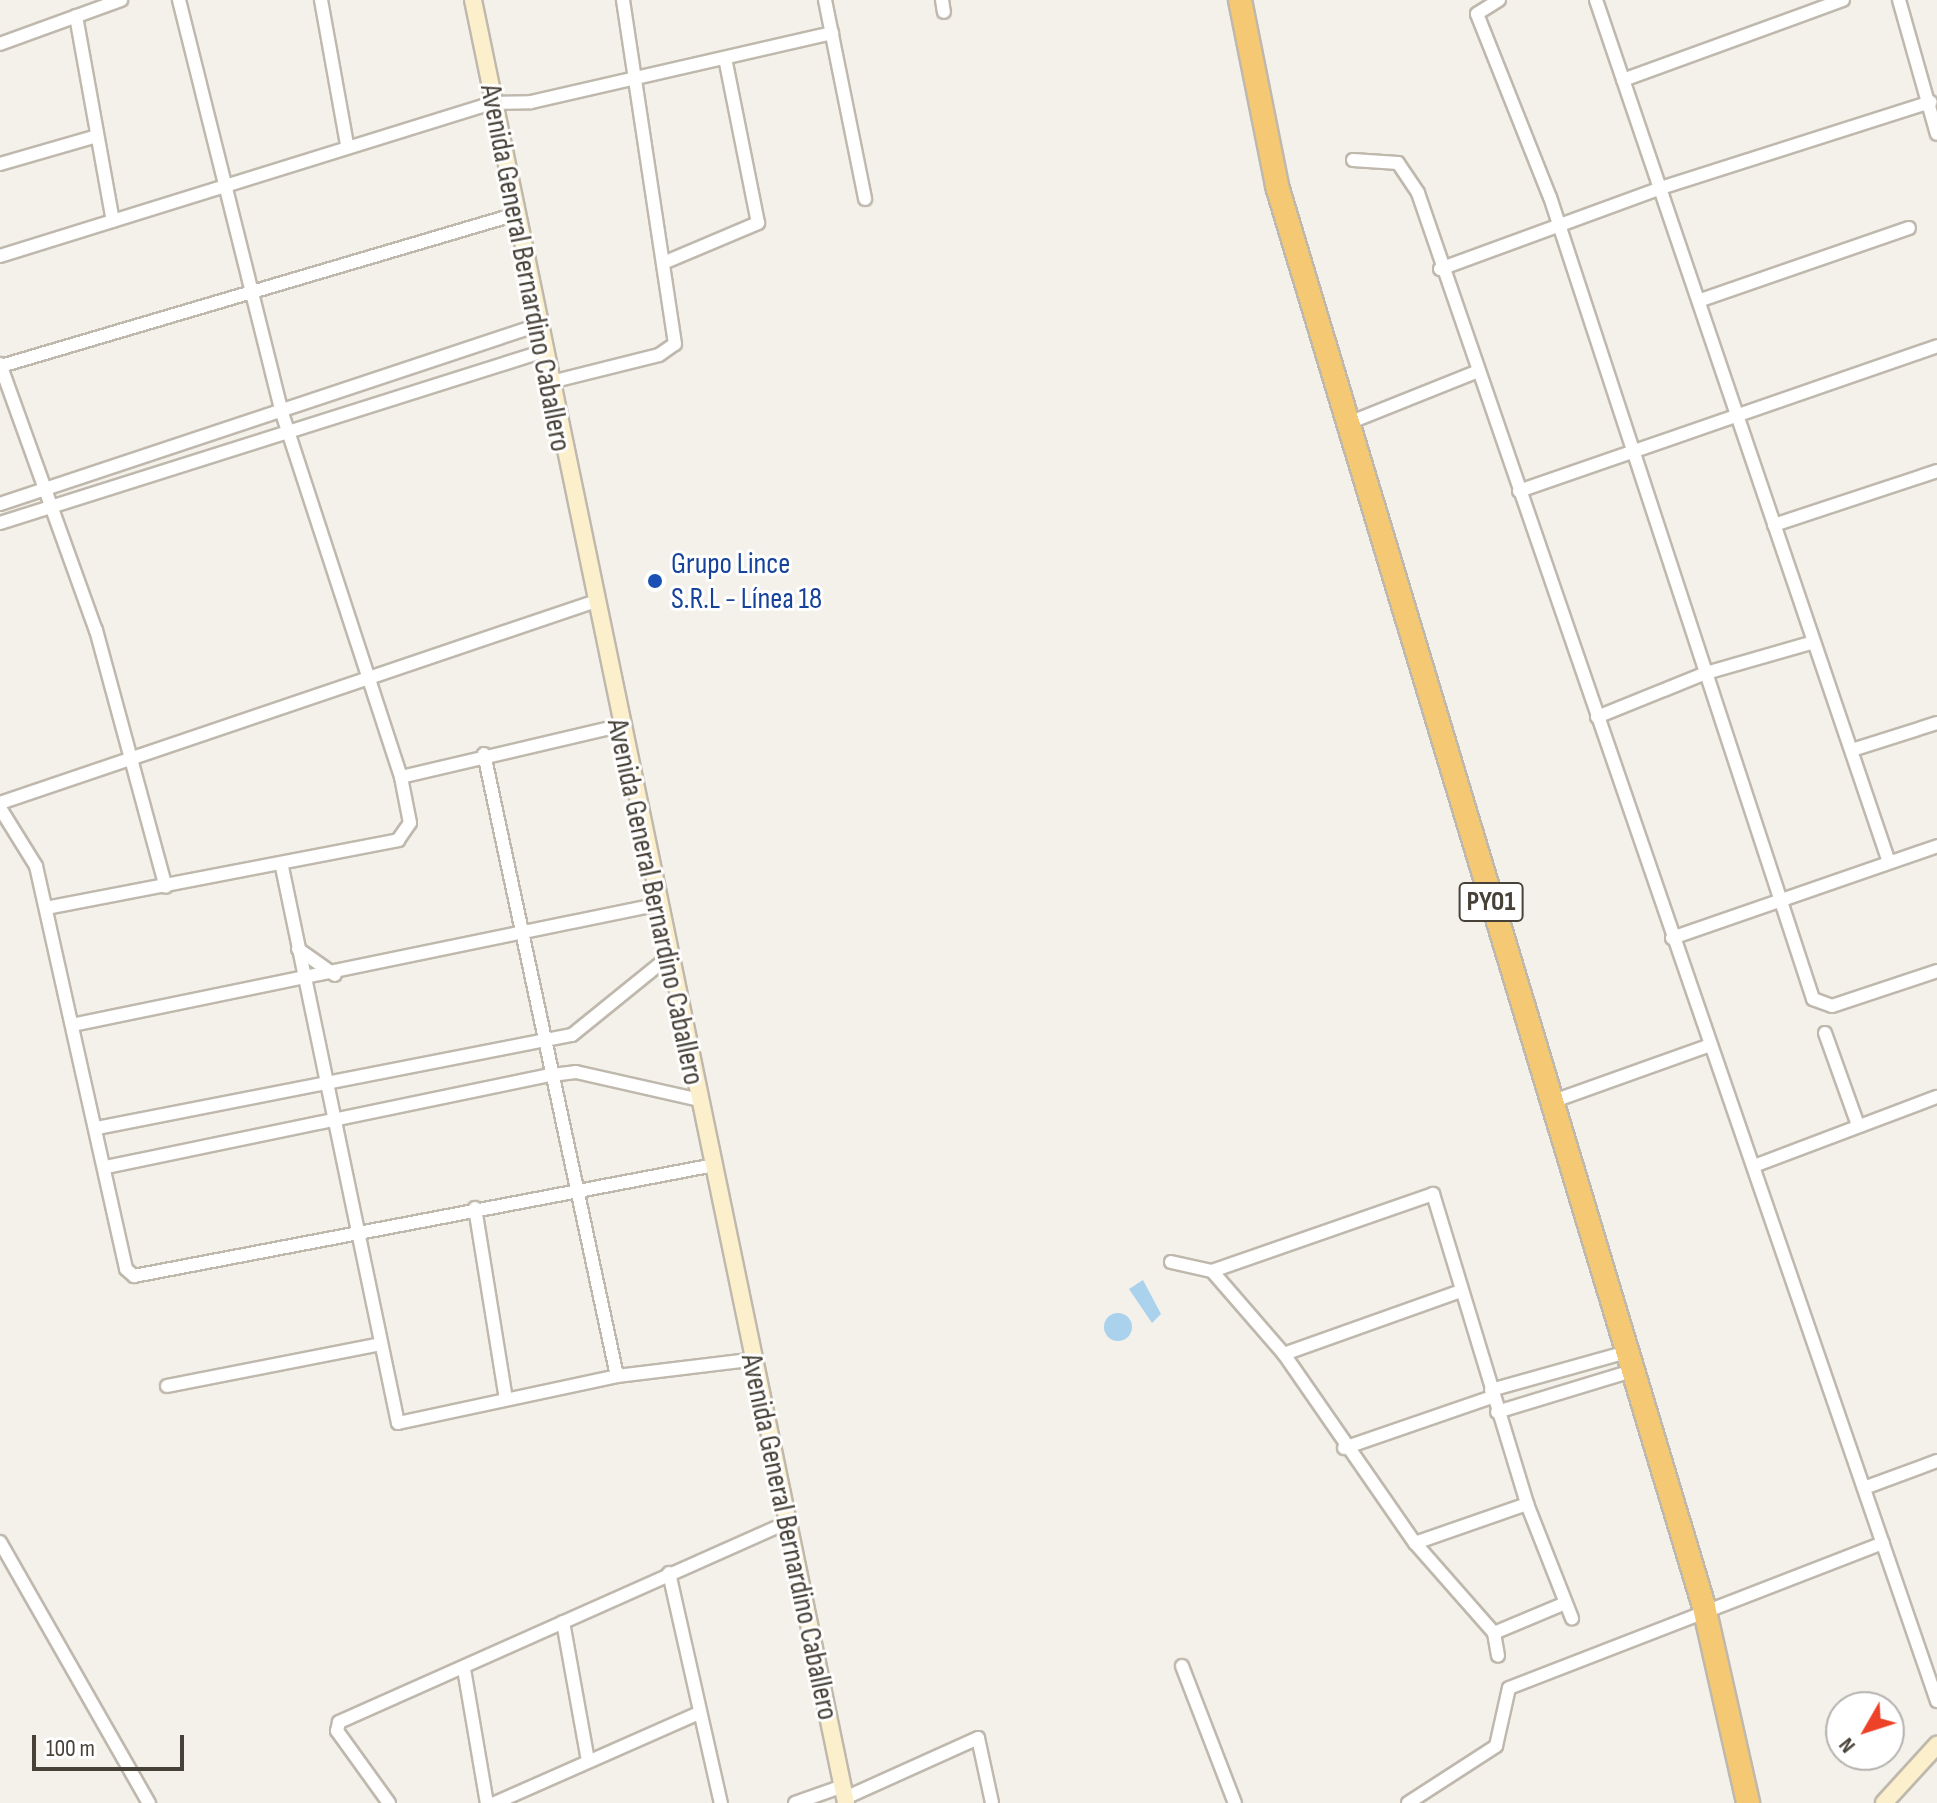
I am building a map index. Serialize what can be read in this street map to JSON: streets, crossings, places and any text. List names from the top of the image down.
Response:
{
  "streets": {
    "highway": ["PY01"],
    "main road": ["Avenida General Bernardino Caballero"]
  },
  "places": ["Grupo Lince S.R.L - Línea 18"],
  "scale_bar": "100 m",
  "north": "bottom left"
}
